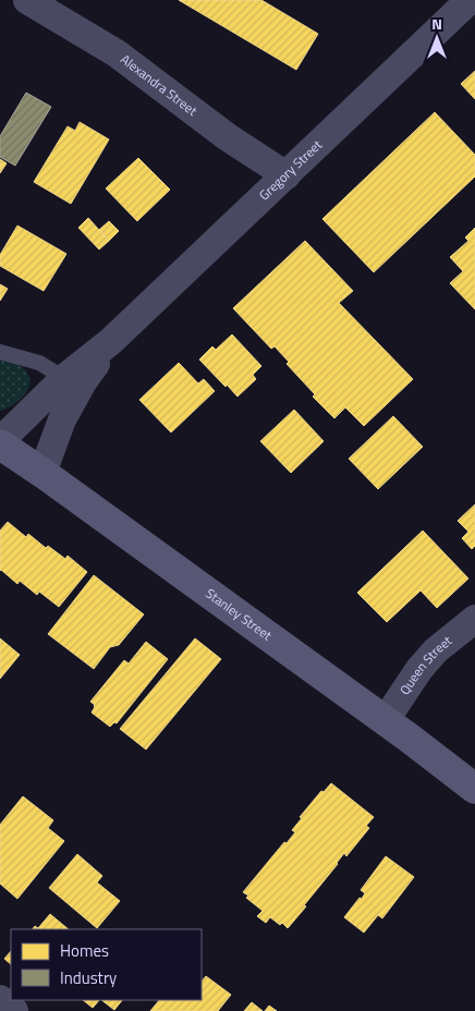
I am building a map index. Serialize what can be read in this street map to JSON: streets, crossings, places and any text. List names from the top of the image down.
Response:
{
  "streets": {
    "main road": ["Stanley Street"],
    "street": ["Alexandra Street", "Gregory Street", "Queen Street"]
  },
  "crossings": [
    ["Alexandra Street", "Gregory Street"],
    ["Gregory Street", "Stanley Street"],
    ["Stanley Street", "Queen Street"]
  ],
  "legend": ["Homes", "Industry"],
  "north": "top"
}
